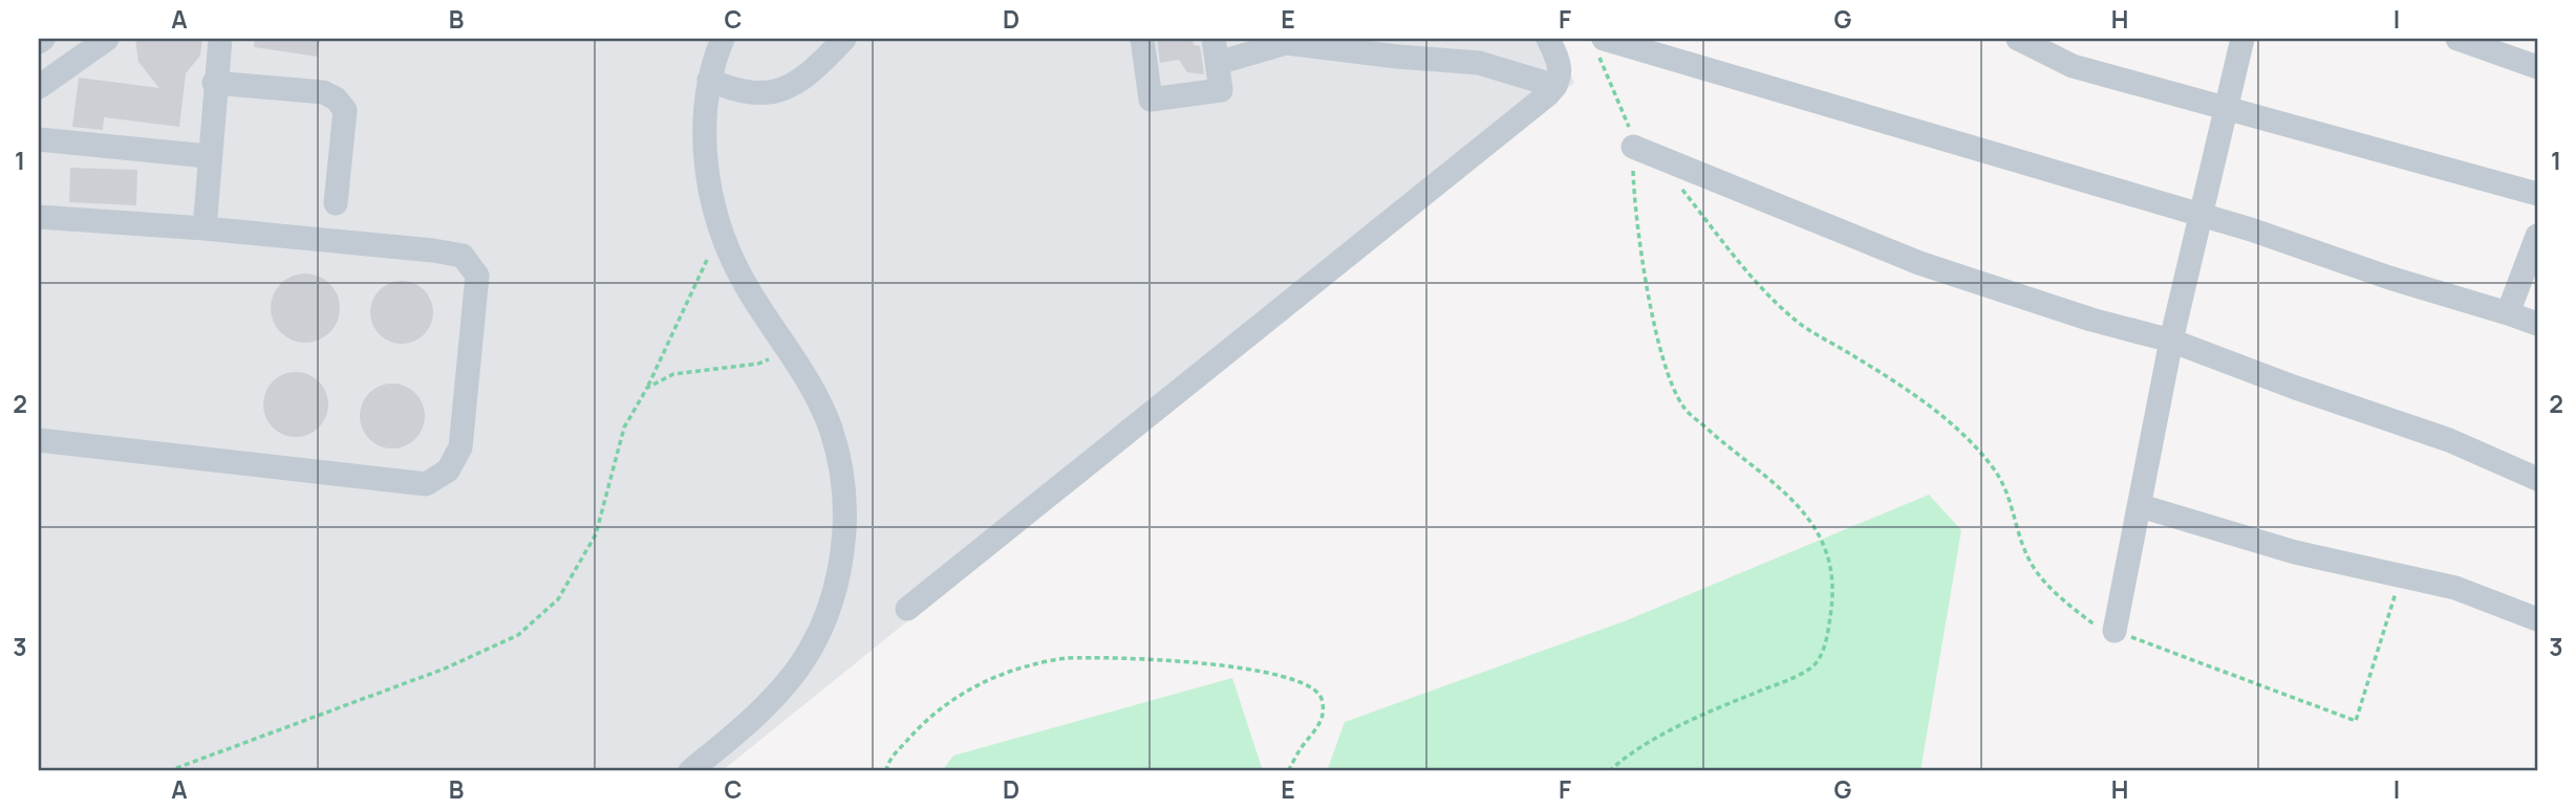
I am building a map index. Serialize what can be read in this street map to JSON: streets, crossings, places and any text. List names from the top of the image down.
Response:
{
  "grid": {
    "columns": [
      "A",
      "B",
      "C",
      "D",
      "E",
      "F",
      "G",
      "H",
      "I"
    ],
    "rows": ["1", "2", "3"]
  }
}
